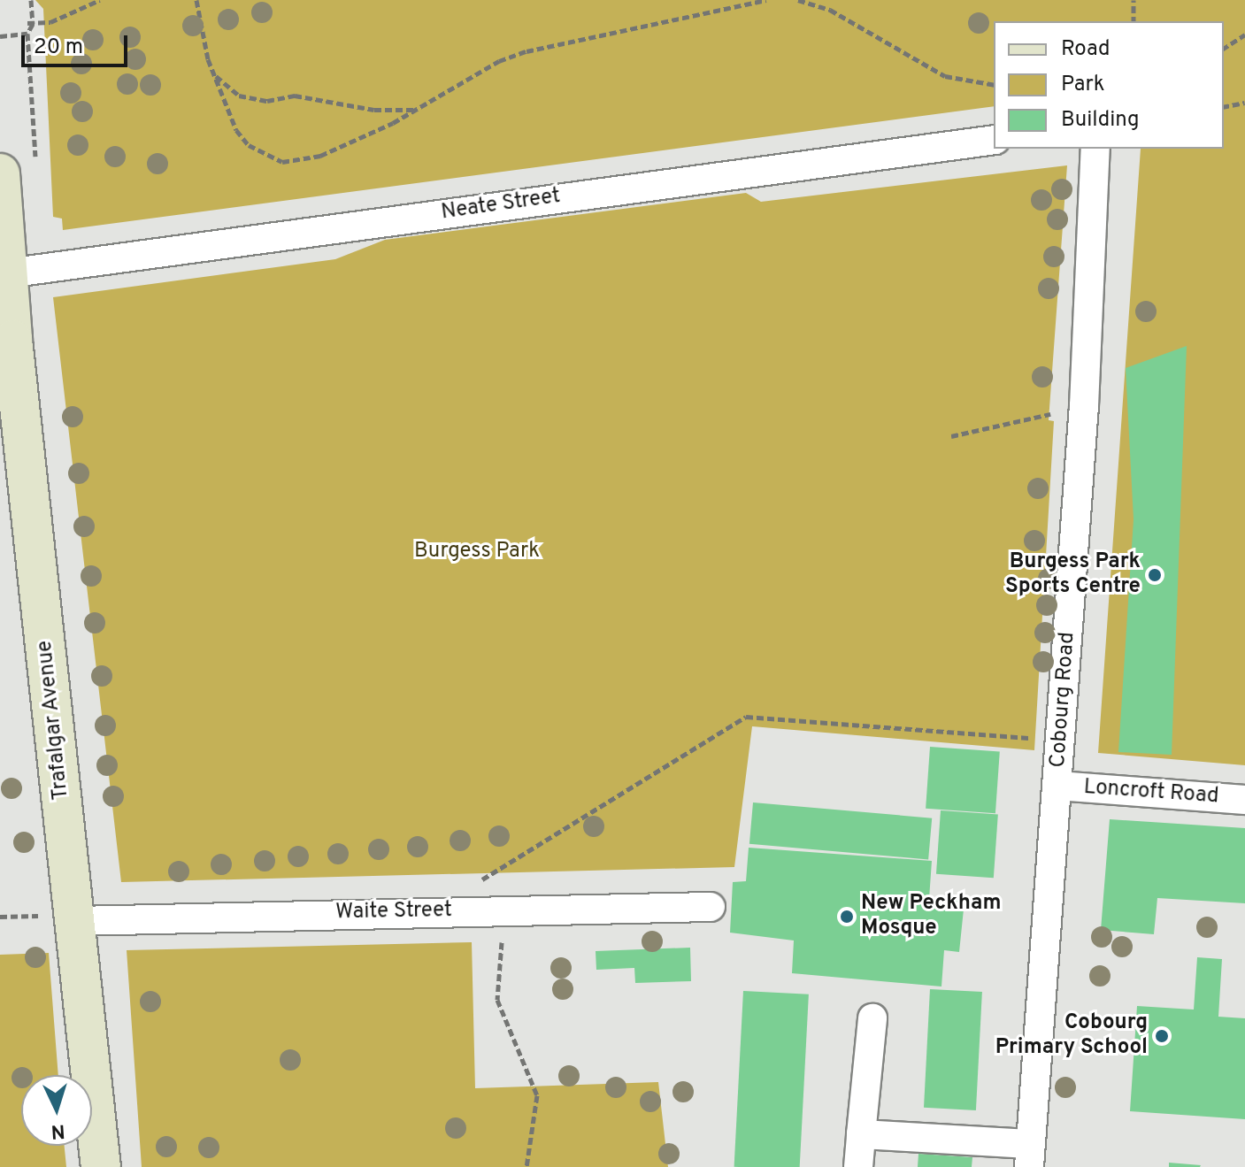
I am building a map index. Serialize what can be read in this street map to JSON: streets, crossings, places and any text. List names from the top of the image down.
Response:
{
  "streets": {
    "main road": ["Trafalgar Avenue"],
    "street": [
      "Neate Street",
      "Cobourg Road",
      "Loncroft Road",
      "Waite Street"
    ]
  },
  "crossings": [
    ["Neate Street", "Trafalgar Avenue"],
    ["Cobourg Road", "Loncroft Road"],
    ["Trafalgar Avenue", "Waite Street"]
  ],
  "parks": ["Burgess Park"],
  "places": ["Burgess Park Sports Centre", "New Peckham Mosque", "Cobourg Primary School"],
  "legend": ["Road", "Park", "Building"],
  "scale_bar": "20 m",
  "north": "bottom"
}
